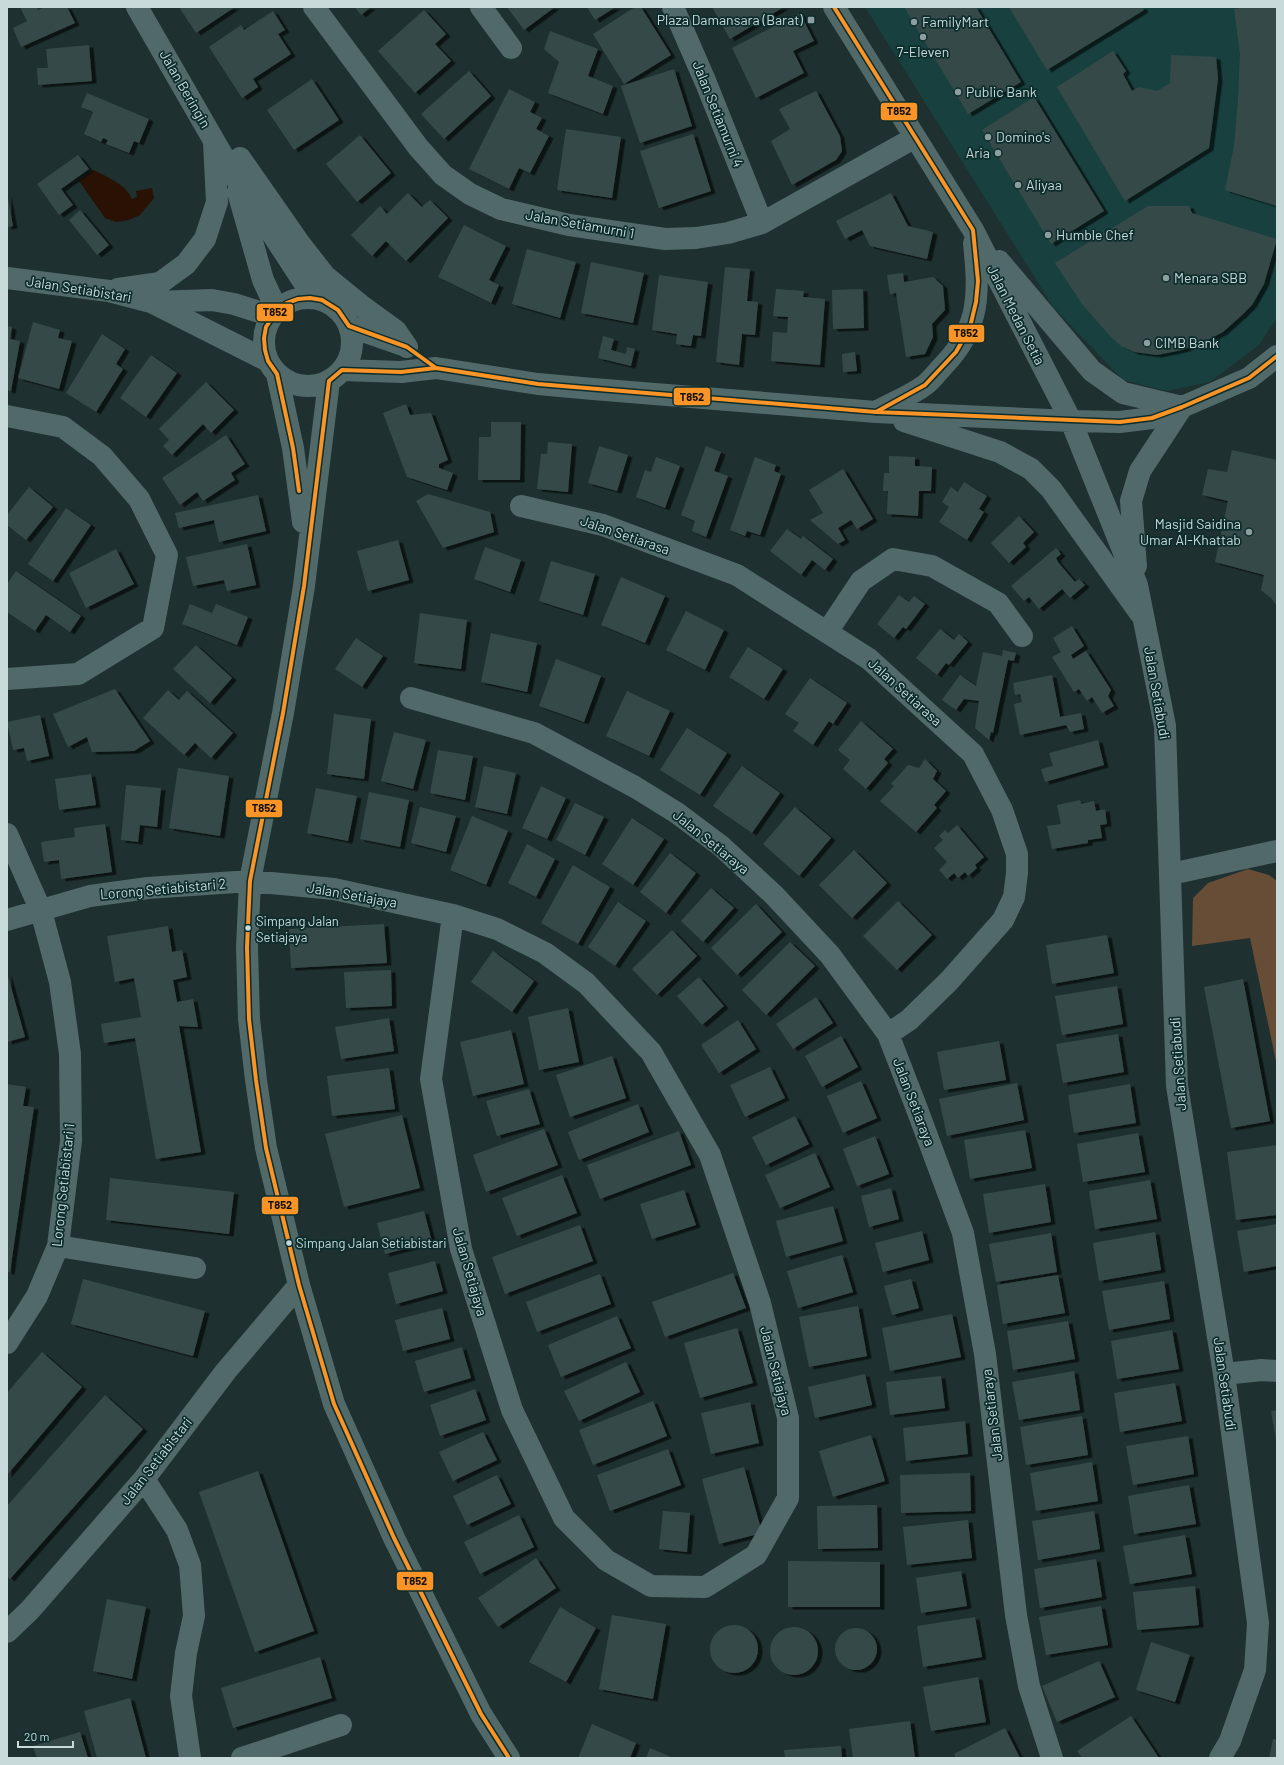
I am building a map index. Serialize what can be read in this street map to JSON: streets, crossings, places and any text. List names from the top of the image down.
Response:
{
  "streets": {
    "street": [
      "Jalan Beringin",
      "Jalan Setiamurni 4",
      "Jalan Setiamurni 1",
      "Jalan Setiabistari",
      "Jalan Medan Setia",
      "Jalan Setiarasa",
      "Jalan Setiabudi",
      "Jalan Setiaraya",
      "Lorong Setiabistari 2",
      "Jalan Setiajaya",
      "Lorong Setiabistari 1"
    ]
  },
  "crossings": [
    ["Jalan Beringin", "Jalan Setiabistari"],
    ["Jalan Setiamurni 4", "Jalan Setiamurni 1"],
    ["Jalan Setiamurni 1", "Jalan Medan Setia"],
    ["Jalan Medan Setia", "Jalan Setiabudi"],
    ["Jalan Setiarasa", "Jalan Setiaraya"],
    ["Lorong Setiabistari 2", "Jalan Setiajaya"],
    ["Lorong Setiabistari 2", "Lorong Setiabistari 1"]
  ],
  "places": {
    "transit": ["Plaza Damansara (Barat)"],
    "other": [
      "FamilyMart",
      "7-Eleven",
      "Public Bank",
      "Domino's",
      "Aria",
      "Aliyaa",
      "Humble Chef",
      "Menara SBB",
      "CIMB Bank",
      "Masjid Saidina Umar Al-Khattab",
      "Simpang Jalan Setiajaya",
      "Simpang Jalan Setiabistari"
    ]
  },
  "lines": ["transit line T852"],
  "scale_bar": "20 m"
}
